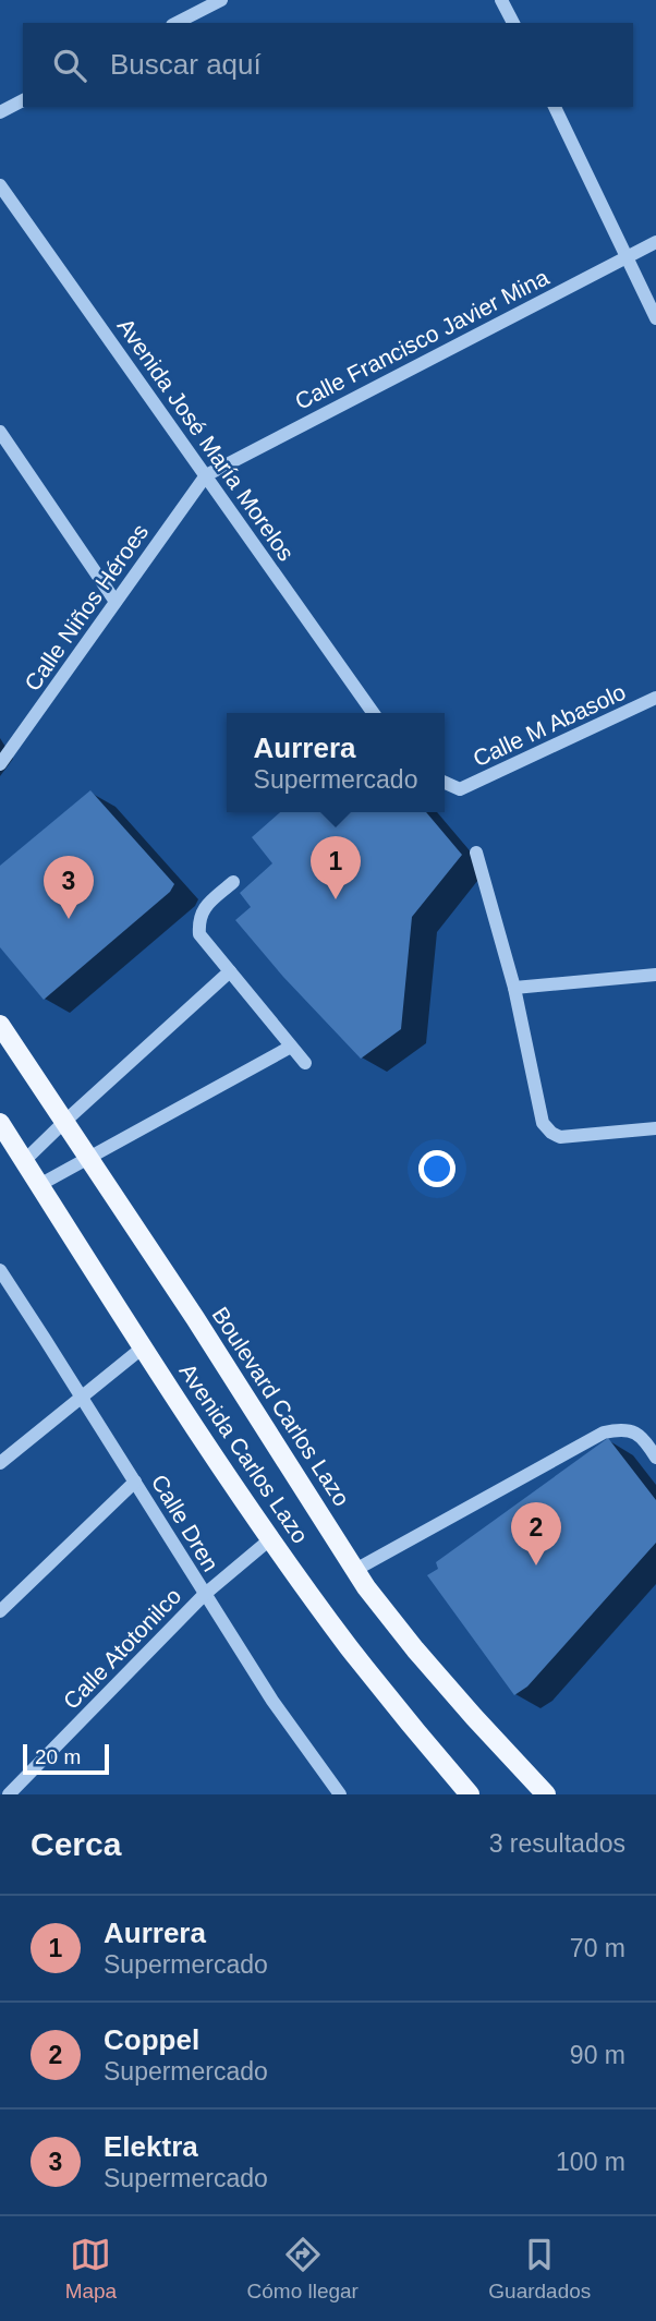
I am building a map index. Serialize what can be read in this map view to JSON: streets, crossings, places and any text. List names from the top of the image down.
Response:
{
  "streets": {
    "main road": ["Boulevard Carlos Lazo", "Avenida Carlos Lazo"],
    "street": [
      "Calle Francisco Javier Mina",
      "Avenida José María Morelos",
      "Calle Niños Héroes",
      "Calle M Abasolo",
      "Calle Dren",
      "Calle Atotonilco"
    ]
  },
  "crossings": [
    ["Calle Francisco Javier Mina", "Avenida José María Morelos"],
    ["Calle Francisco Javier Mina", "Calle Niños Héroes"],
    ["Avenida José María Morelos", "Calle Niños Héroes"],
    ["Avenida Carlos Lazo", "Calle Atotonilco"],
    ["Calle Dren", "Calle Atotonilco"]
  ],
  "scale_bar": "20 m",
  "page": {
    "search": "Buscar aquí",
    "popup": ["Aurrera", "Supermercado"],
    "pins": ["1", "3", "2"],
    "scale": "20 m",
    "heading": ["Cerca", "3 resultados"],
    "list": [
      {
        "mark": "1",
        "name": "Aurrera",
        "note": "Supermercado",
        "value": "70 m"
      },
      {
        "mark": "2",
        "name": "Coppel",
        "note": "Supermercado",
        "value": "90 m"
      },
      {
        "mark": "3",
        "name": "Elektra",
        "note": "Supermercado",
        "value": "100 m"
      }
    ],
    "nav": ["Mapa", "Cómo llegar", "Guardados"]
  }
}
